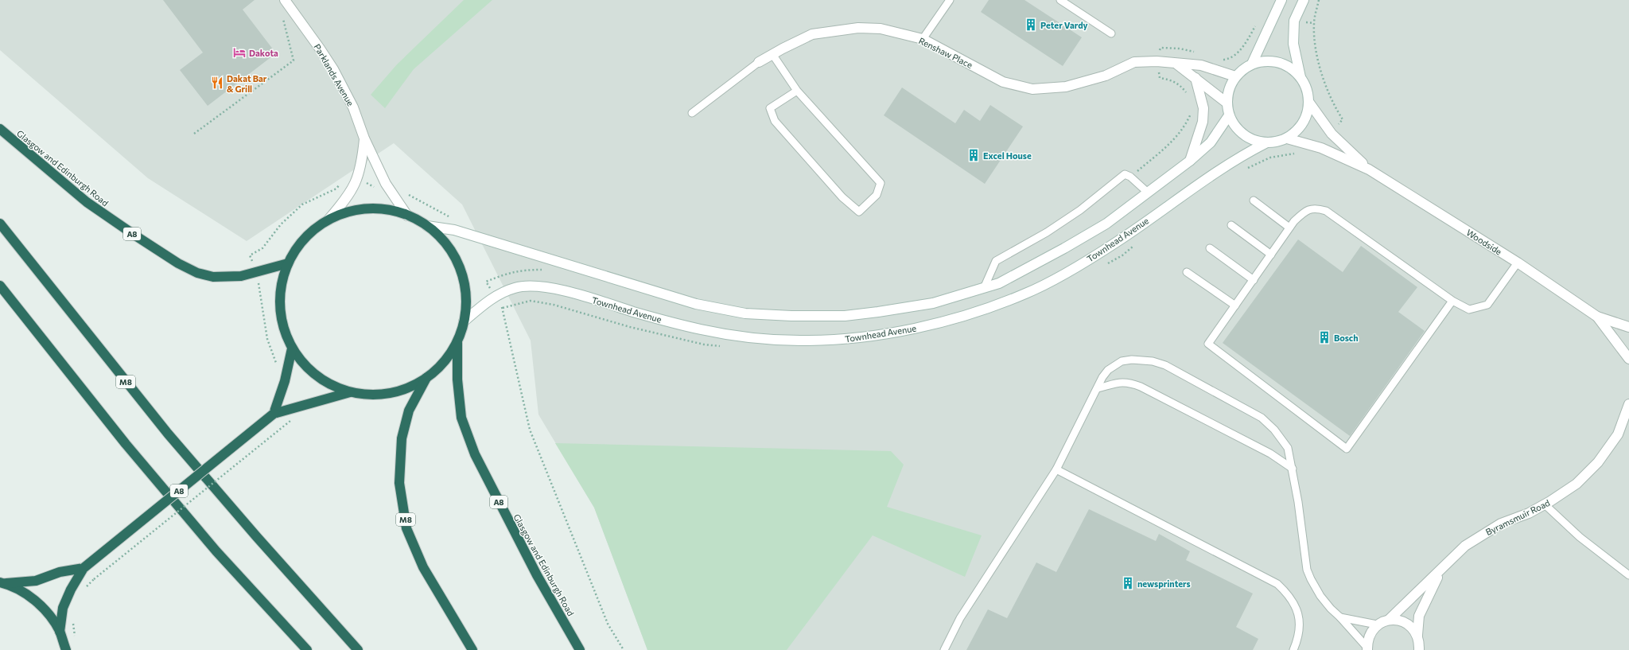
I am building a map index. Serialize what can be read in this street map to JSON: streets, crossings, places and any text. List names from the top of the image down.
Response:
{
  "streets": {
    "highway": ["Glasgow and Edinburgh Road", "A8", "M8"],
    "street": [
      "Renshaw Place",
      "Parklands Avenue",
      "Townhead Avenue",
      "Woodside",
      "Byramsmuir Road"
    ]
  },
  "crossings": [
    ["Renshaw Place", "Townhead Avenue"],
    ["Renshaw Place", "Woodside"],
    ["Townhead Avenue", "Woodside"]
  ],
  "places": {
    "building": [
      "Peter Vardy",
      "Excel House",
      "Bosch",
      "newsprinters"
    ],
    "hotel": ["Dakota"],
    "restaurant": ["Dakat Bar & Grill"]
  }
}
